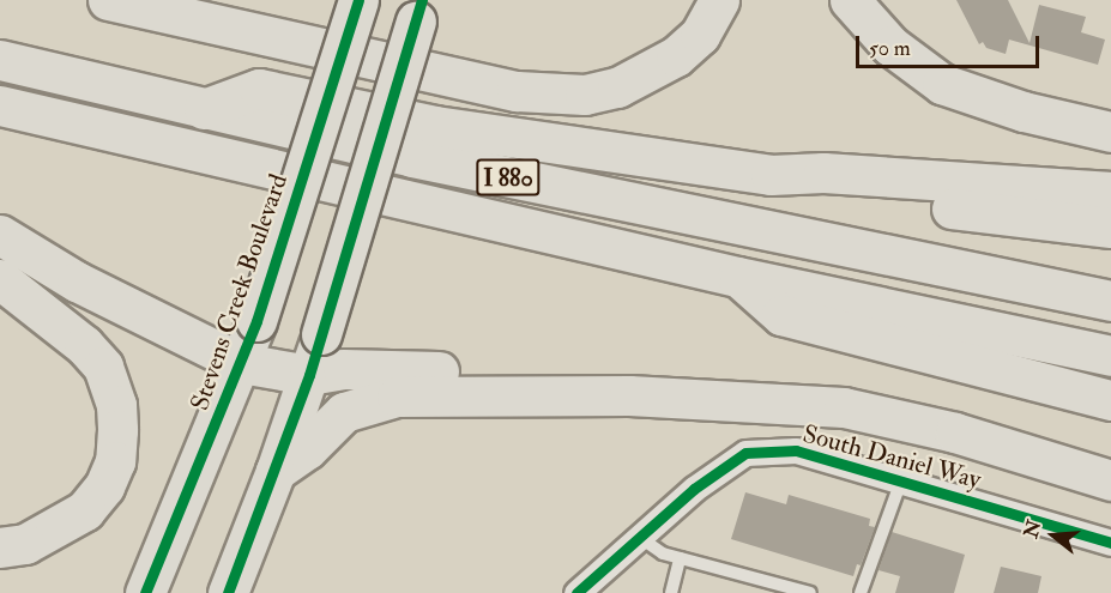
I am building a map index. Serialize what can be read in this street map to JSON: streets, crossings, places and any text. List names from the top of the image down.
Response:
{
  "streets": {
    "main road": ["I 880", "Stevens Creek Boulevard"],
    "street": ["South Daniel Way"]
  },
  "scale_bar": "50 m",
  "north": "left"
}
